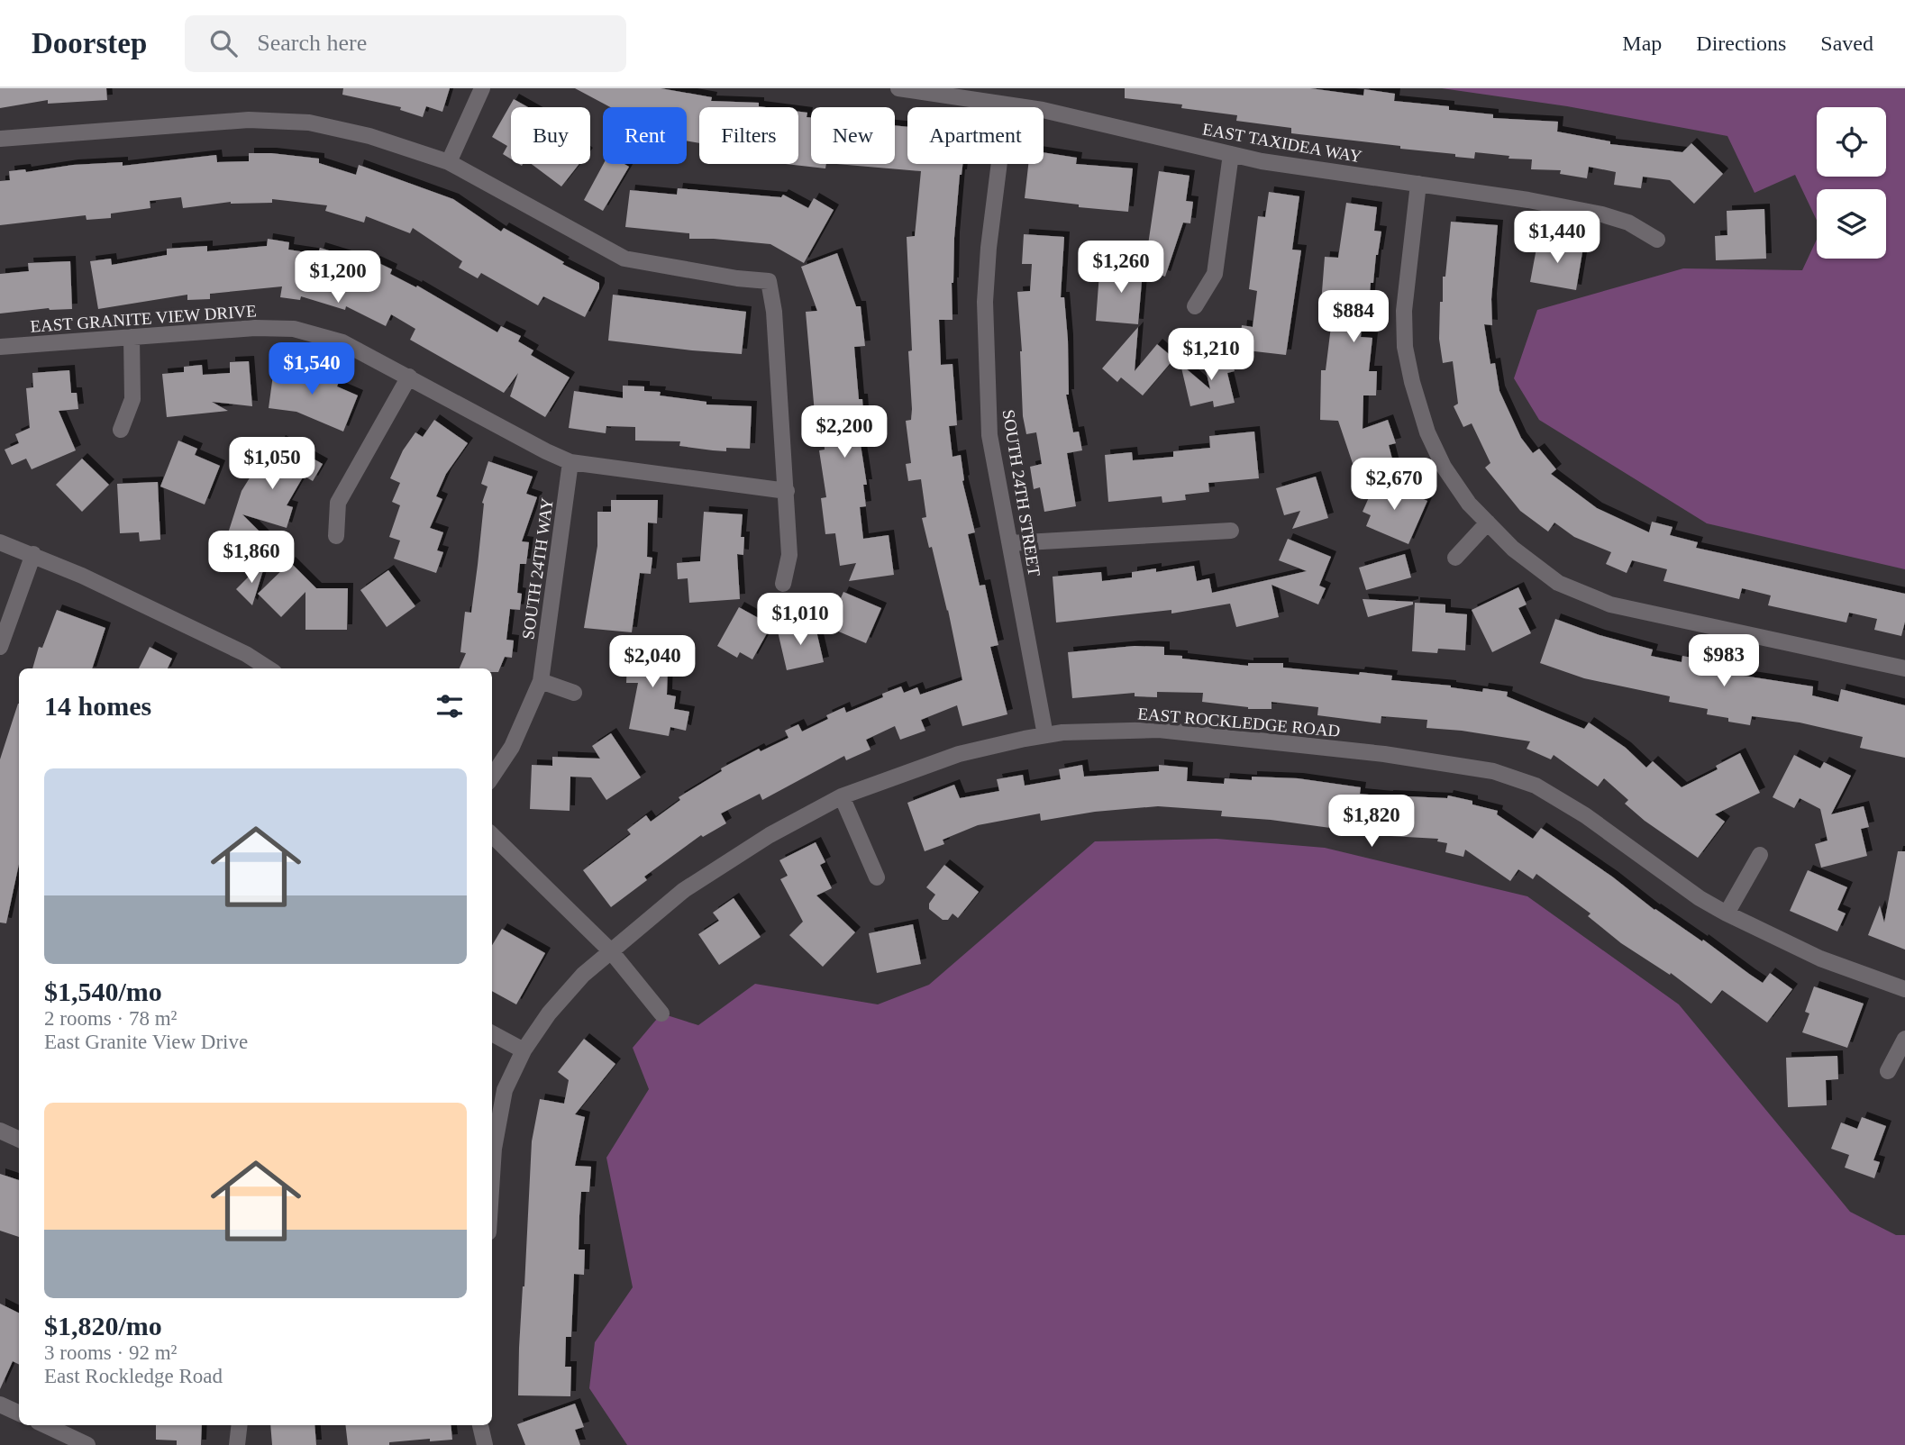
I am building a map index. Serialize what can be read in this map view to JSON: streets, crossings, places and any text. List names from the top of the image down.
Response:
{
  "streets": {
    "street": [
      "EAST TAXIDEA WAY",
      "EAST GRANITE VIEW DRIVE",
      "SOUTH 24TH STREET",
      "SOUTH 24TH WAY",
      "EAST ROCKLEDGE ROAD"
    ]
  },
  "crossings": [
    ["EAST TAXIDEA WAY", "SOUTH 24TH STREET"],
    ["EAST GRANITE VIEW DRIVE", "SOUTH 24TH WAY"],
    ["SOUTH 24TH STREET", "EAST ROCKLEDGE ROAD"]
  ],
  "page": {
    "header": "Doorstep",
    "search": "Search here",
    "nav": ["Map", "Directions", "Saved"],
    "chip": [
      "Buy",
      "Rent",
      "Filters",
      "New",
      "Apartment"
    ],
    "price": [
      "$1,440",
      "$1,260",
      "$1,200",
      "$884",
      "$1,210",
      "$1,540",
      "$2,200",
      "$1,050",
      "$2,670",
      "$1,860",
      "$1,010",
      "$983",
      "$2,040",
      "$1,820"
    ],
    "heading": "14 homes",
    "list": [
      {
        "name": "$1,540/mo",
        "note": "2 rooms · 78 m² · East Granite View Drive"
      },
      {
        "name": "$1,820/mo",
        "note": "3 rooms · 92 m² · East Rockledge Road"
      }
    ]
  }
}
